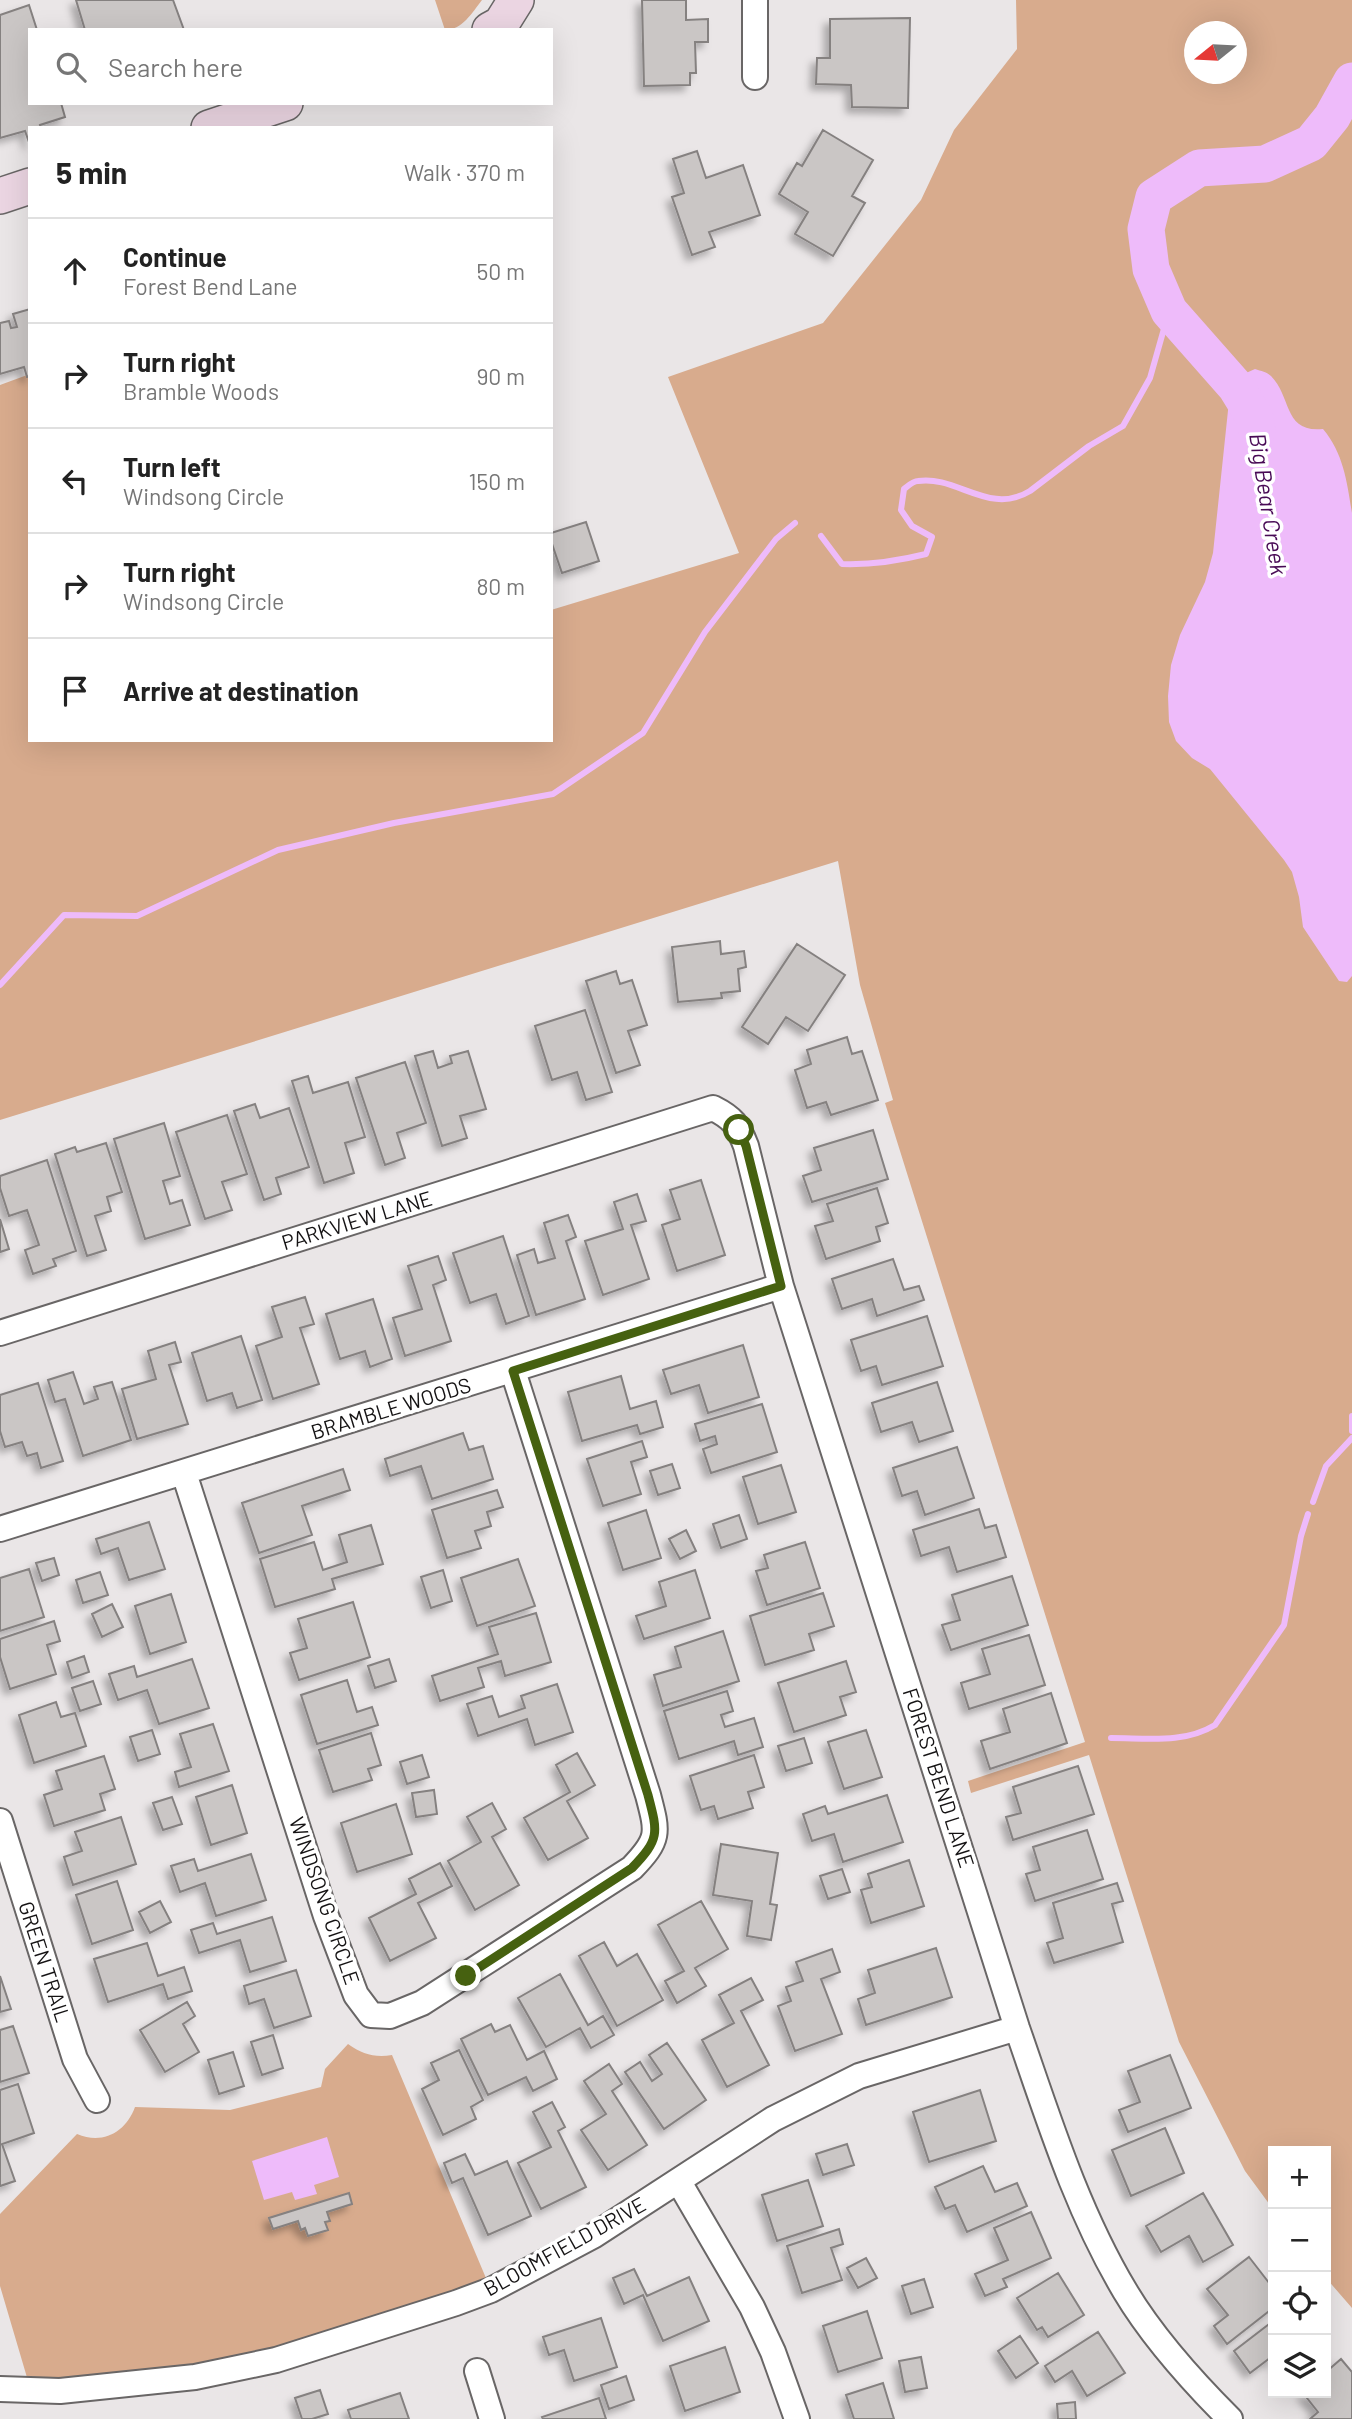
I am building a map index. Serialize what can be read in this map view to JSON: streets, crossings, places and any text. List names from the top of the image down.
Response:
{
  "streets": {
    "street": [
      "PARKVIEW LANE",
      "BRAMBLE WOODS",
      "FOREST BEND LANE",
      "WINDSONG CIRCLE",
      "GREEN TRAIL",
      "BLOOMFIELD DRIVE"
    ]
  },
  "crossings": [
    ["PARKVIEW LANE", "FOREST BEND LANE"],
    ["BRAMBLE WOODS", "FOREST BEND LANE"],
    ["BRAMBLE WOODS", "WINDSONG CIRCLE"],
    ["FOREST BEND LANE", "BLOOMFIELD DRIVE"]
  ],
  "water": ["Big Bear Creek"],
  "north": "left",
  "page": {
    "search": "Search here",
    "heading": ["5 min", "Walk · 370 m"],
    "list": [
      ["Continue", "Forest Bend Lane", "50 m"],
      ["Turn right", "Bramble Woods", "90 m"],
      ["Turn left", "Windsong Circle", "150 m"],
      ["Turn right", "Windsong Circle", "80 m"],
      "Arrive at destination"
    ],
    "map_buttons": ["+", "−"]
  }
}
